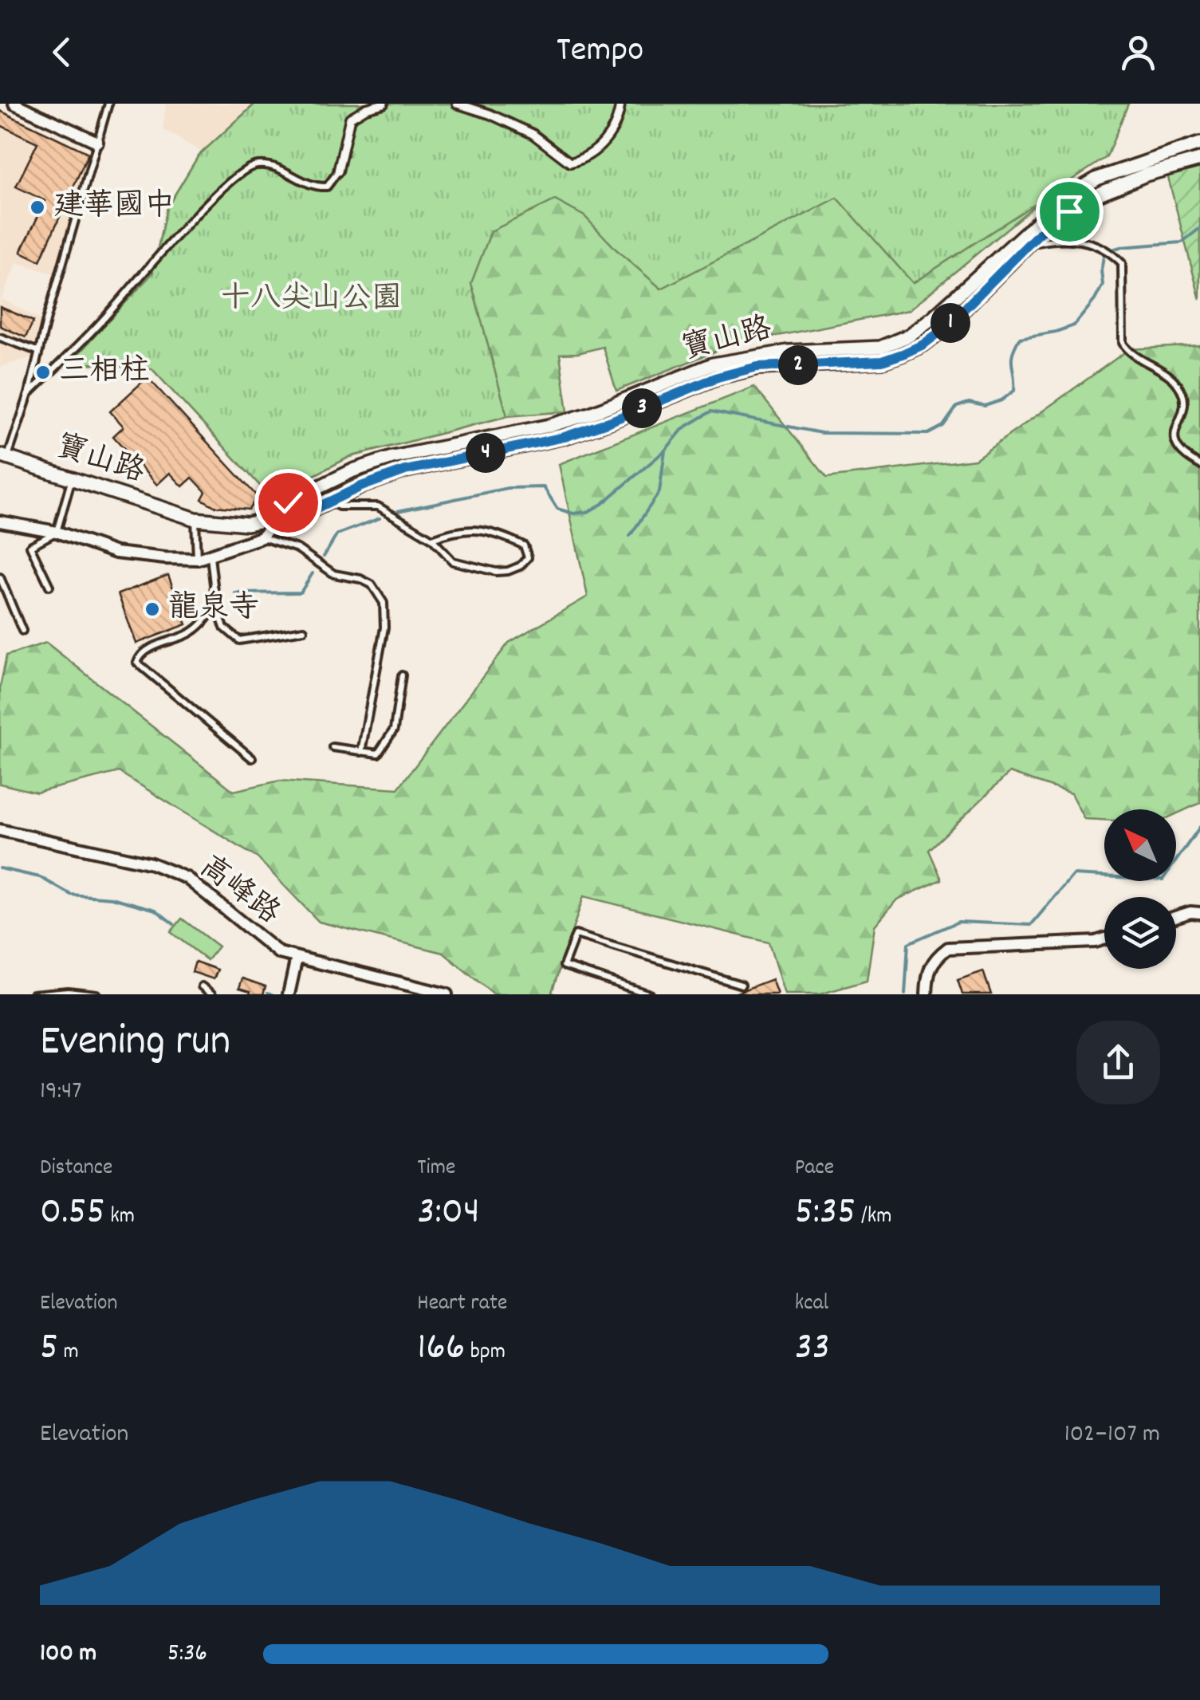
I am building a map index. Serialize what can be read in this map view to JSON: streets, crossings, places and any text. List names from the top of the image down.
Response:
{
  "streets": {
    "street": ["寶山路", "高峰路"]
  },
  "parks": ["十八尖山公園"],
  "places": ["建華國中", "三相柱", "龍泉寺"],
  "north": "top left",
  "page": {
    "header": "Tempo",
    "pins": [
      "1",
      "2",
      "3",
      "4"
    ],
    "heading": ["Evening run", "19:47"],
    "stats": [
      ["Distance", "0.55 km"],
      ["Time", "3:04"],
      ["Pace", "5:35 /km"],
      ["Elevation", "5 m"],
      ["Heart rate", "166 bpm"],
      ["kcal", "33"]
    ],
    "chart": ["Elevation", "102–107 m"],
    "list": [
      {
        "name": "100 m",
        "note": "5:36"
      }
    ]
  }
}
